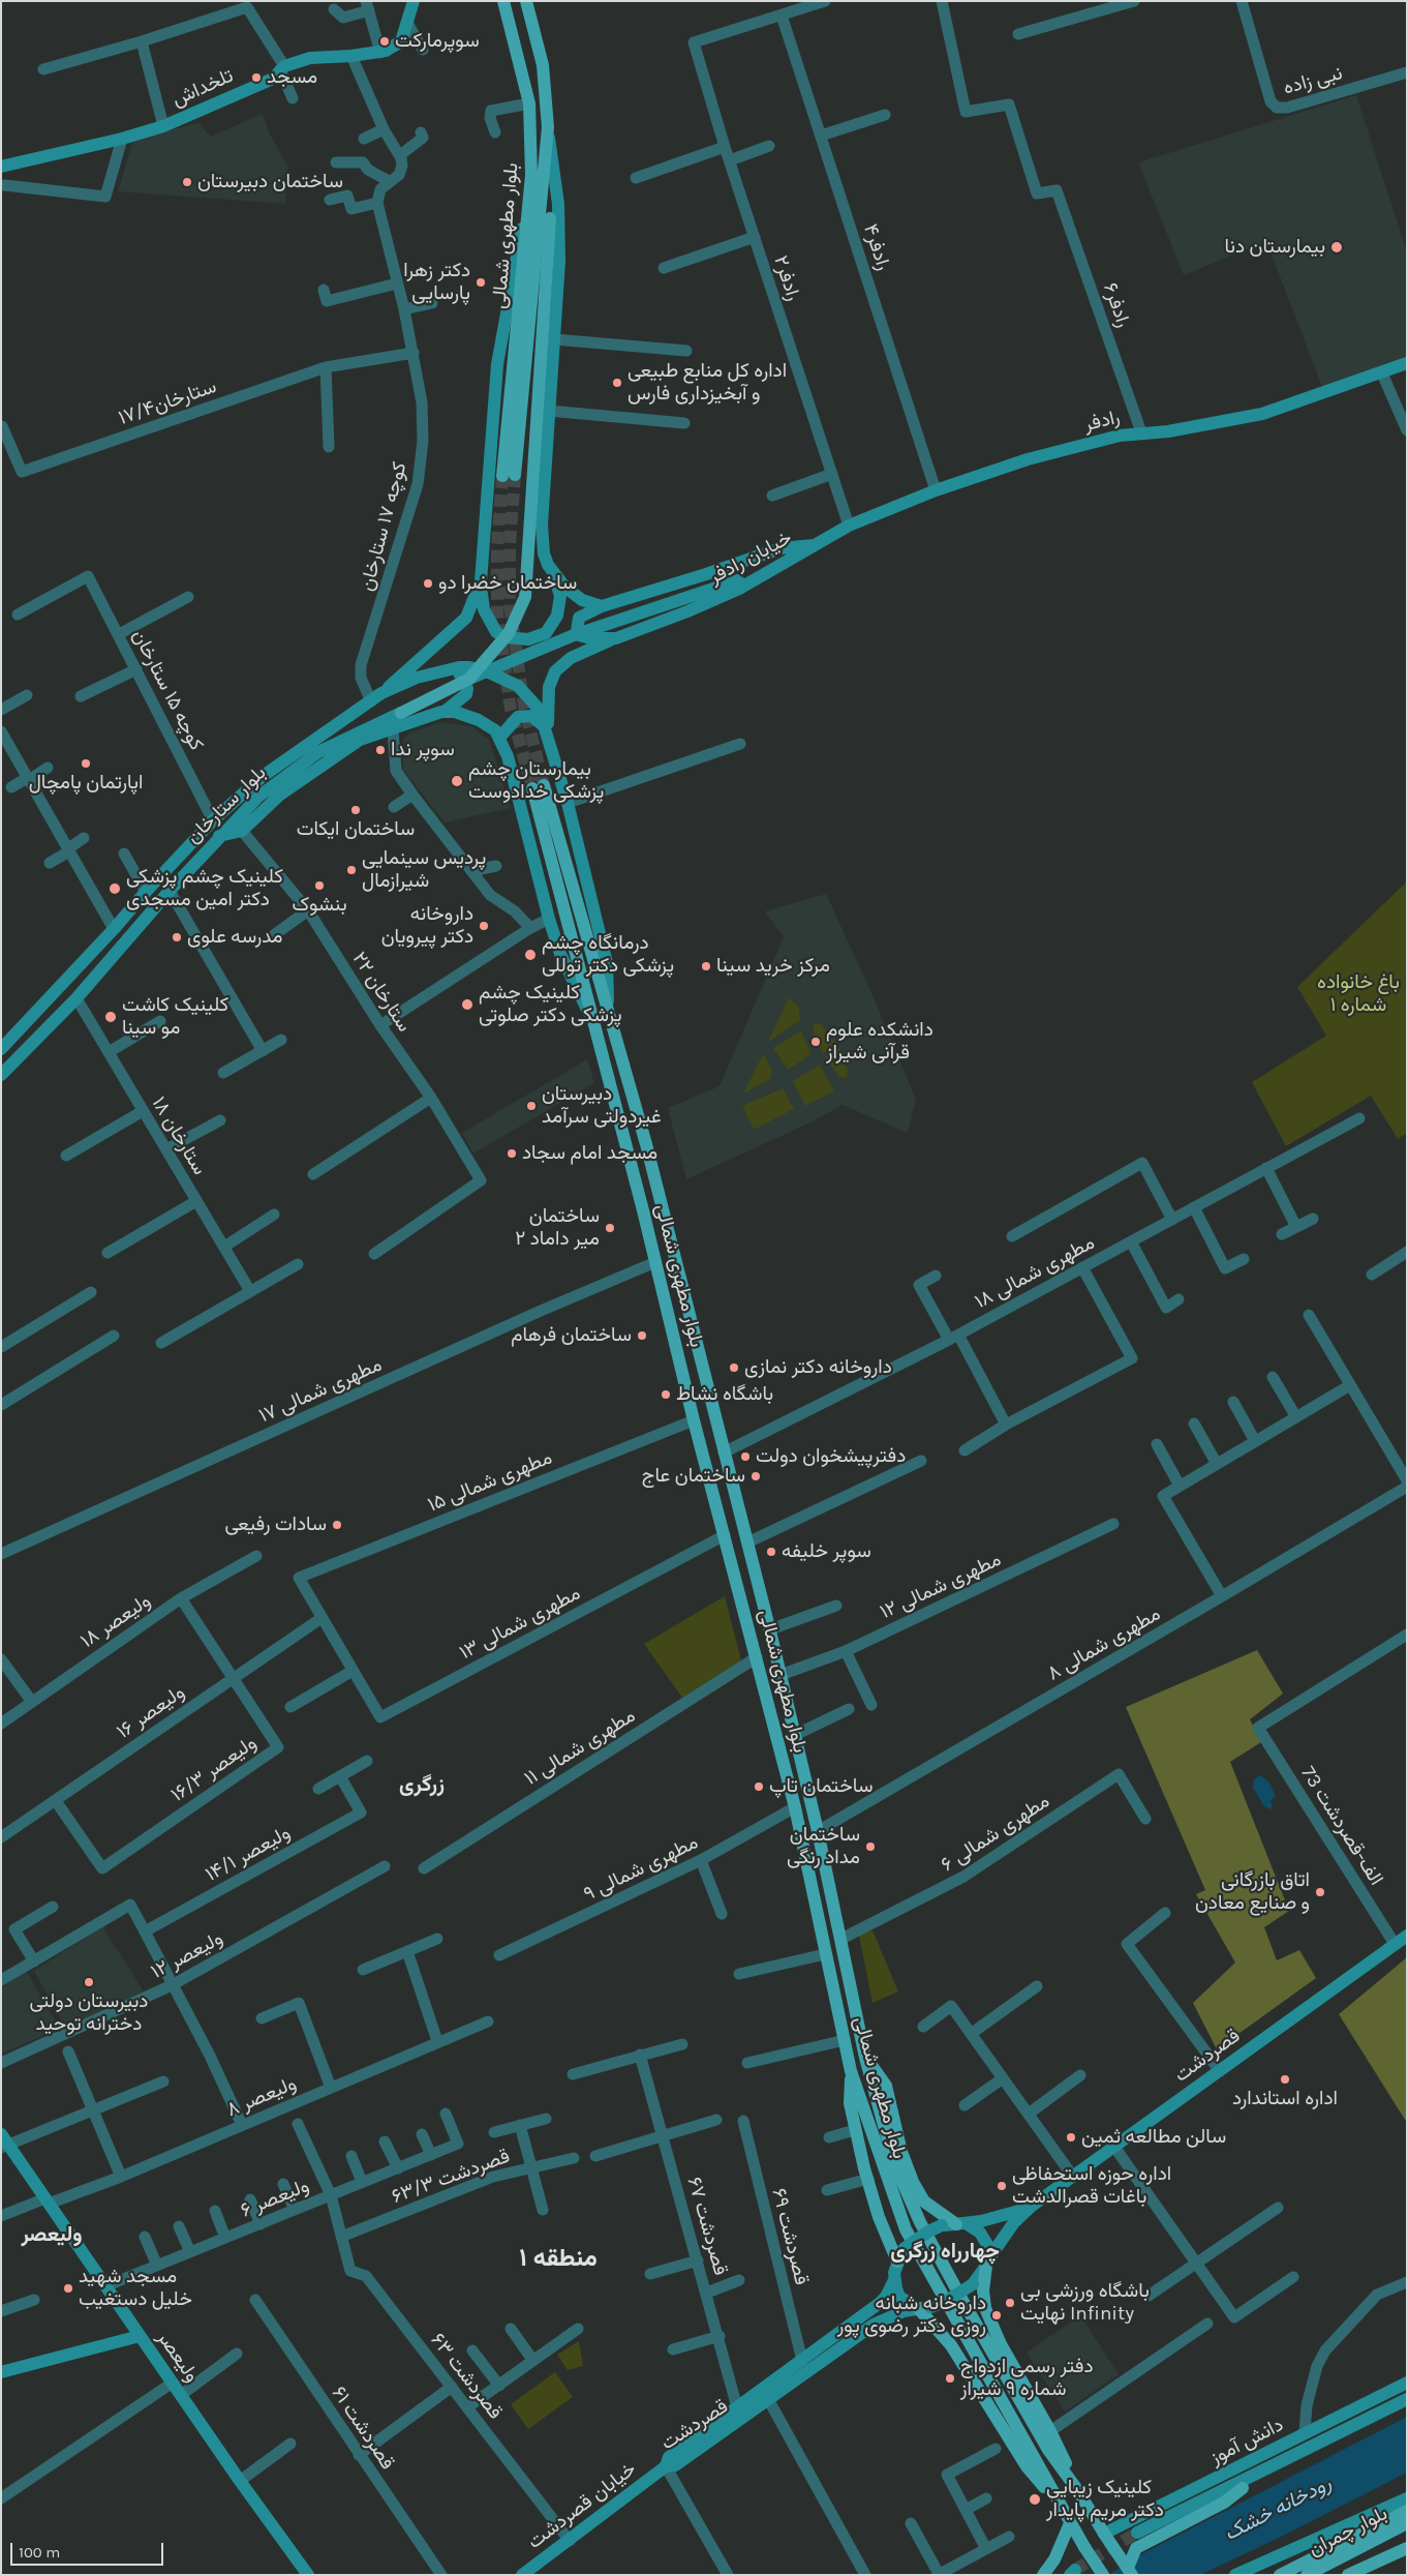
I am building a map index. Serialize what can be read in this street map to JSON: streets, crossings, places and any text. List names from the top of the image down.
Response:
{
  "streets": {
    "main road": [
      "تلخداش",
      "بلوار مطهرى شمالى",
      "رادفر",
      "خیابان رادفر",
      "بلوار ستارخان",
      "قصردشت",
      "ولیعصر",
      "دانش آموز",
      "خیابان قصردشت",
      "بلوار چمران"
    ],
    "street": [
      "نبی زاده",
      "رادفر۴",
      "رادفر۲",
      "رادفر۶",
      "ستارخان۱۷/۴",
      "کوچه ۱۷ ستارخان",
      "کوچه ۱۵ ستارخان",
      "۲۲ ستارخان",
      "۱۸ ستارخان",
      "۱۸ مطهری شمالی",
      "۱۷ مطهری شمالی",
      "۱۵ مطهری شمالی",
      "۱۲ مطهری شمالی",
      "۱۸ ولیعصر",
      "۱۳ مطهری شمالی",
      "۸ مطهری شمالی",
      "۱۶ ولیعصر",
      "۱۱ مطهری شمالی",
      "۱۶/۳ ولیعصر",
      "73 الف-قصردشت",
      "۶ مطهری شمالی",
      "۱۴/۱ ولیعصر",
      "۹ مطهری شمالی",
      "۱۲ ولیعصر",
      "۸ ولیعصر",
      "۶۳/۳ قصردشت",
      "۶ ولیعصر",
      "۶۷ قصردشت",
      "۶۹ قصردشت",
      "۶۳ قصردشت",
      "۶۱ قصردشت"
    ]
  },
  "crossings": [
    ["بلوار مطهرى شمالى", "۱۸ مطهری شمالی"],
    ["بلوار مطهرى شمالى", "۱۷ مطهری شمالی"],
    ["بلوار مطهرى شمالى", "۱۵ مطهری شمالی"],
    ["بلوار مطهرى شمالى", "۱۲ مطهری شمالی"],
    ["بلوار مطهرى شمالى", "۱۳ مطهری شمالی"],
    ["بلوار مطهرى شمالى", "۸ مطهری شمالی"],
    ["بلوار مطهرى شمالى", "۱۱ مطهری شمالی"],
    ["بلوار مطهرى شمالى", "۶ مطهری شمالی"],
    ["بلوار مطهرى شمالى", "۹ مطهری شمالی"],
    ["بلوار مطهرى شمالى", "دانش آموز"],
    ["رادفر۴", "رادفر۲"],
    ["رادفر۴", "رادفر"],
    ["رادفر۲", "رادفر"],
    ["رادفر۶", "رادفر"],
    ["ستارخان۱۷/۴", "کوچه ۱۷ ستارخان"],
    ["رادفر", "خیابان رادفر"],
    ["کوچه ۱۷ ستارخان", "بلوار ستارخان"],
    ["کوچه ۱۵ ستارخان", "بلوار ستارخان"],
    ["بلوار ستارخان", "۱۸ ستارخان"],
    ["۱۵ مطهری شمالی", "۱۶ ولیعصر"],
    ["۱۶ ولیعصر", "۱۶/۳ ولیعصر"],
    ["73 الف-قصردشت", "قصردشت"],
    ["قصردشت", "۶۷ قصردشت"],
    ["قصردشت", "۶۹ قصردشت"],
    ["قصردشت", "خیابان قصردشت"],
    ["۸ ولیعصر", "ولیعصر"],
    ["۶۳/۳ قصردشت", "۶۳ قصردشت"],
    ["۶ ولیعصر", "ولیعصر"],
    ["۶۳ قصردشت", "خیابان قصردشت"]
  ],
  "districts": [
    "زرگری",
    "ولیعصر",
    "چهارراه زرگری",
    "منطقه ۱"
  ],
  "water": ["رودخانه خشک"],
  "parks": ["باغ خانواده شماره ۱"],
  "places": [
    "سوپرمارکت",
    "مسجد",
    "ساختمان دبیرستان",
    "بیمارستان دنا",
    "دکتر زهرا پارسایی",
    "اداره کل منابع طبیعى و آبخیزدارى فارس",
    "ساختمان خضرا دو",
    "سوپر ندا",
    "اپارتمان پامچال",
    "بیمارستان چشم پزشکی خدادوست",
    "ساختمان ایکات",
    "پردیس سینمایی شیرازمال",
    "بنشوک",
    "کلینیک چشم پزشکی دکتر امین مسجدی",
    "داروخانه دکتر پیرویان",
    "مدرسه علوی",
    "درمانگاه چشم پزشكی دكتر توللی",
    "مرکز خرید سینا",
    "کلینیک چشم پزشکی دکتر صلوتی",
    "کلینیک کاشت مو سینا",
    "دانشکده علوم قرآنی شیراز",
    "دبیرستان غیردولتی سرآمد",
    "مسجد امام سجاد",
    "ساختمان میر داماد ۲",
    "ساختمان فرهام",
    "داروخانه دکتر نمازی",
    "باشگاه نشاط",
    "دفترپیشخوان دولت",
    "ساختمان عاج",
    "سادات رفیعی",
    "سوپر خلیفه",
    "ساختمان تاپ",
    "ساختمان مداد رنگی",
    "اتاق بازرگانی و صنایع معادن",
    "دبیرستان دولتی دخترانه توحید",
    "اداره استاندارد",
    "سالن مطالعه ثمین",
    "اداره حوزه استحفاظی باغات قصرالدشت",
    "مسجد شهید خلیل دستغیب",
    "باشگاه ورزشی بی نهایت Infinity",
    "داروخانه شبانه روزی دکتر رضوی پور",
    "دفتر رسمی ازدواج شماره ۹ شیراز",
    "کلینیک زیبایی دکتر مریم پایدار"
  ],
  "scale_bar": "100 m"
}
